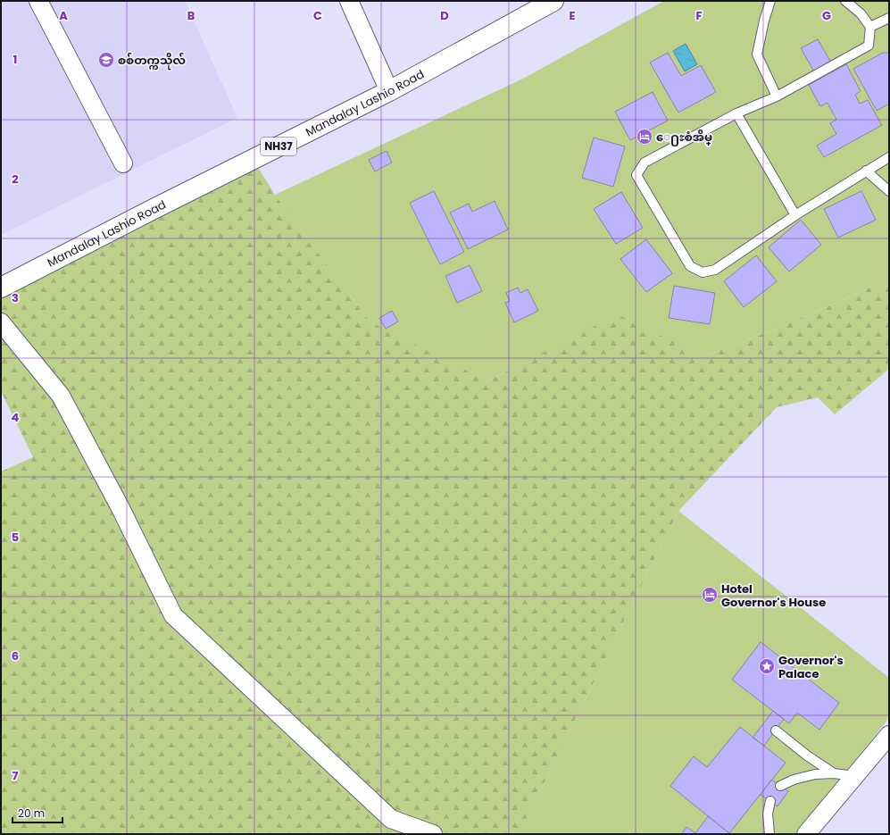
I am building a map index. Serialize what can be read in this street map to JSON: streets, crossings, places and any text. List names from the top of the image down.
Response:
{
  "streets": {
    "highway": ["Mandalay Lashio Road", "NH37"]
  },
  "places": {
    "school or university": ["စစ်‌တက္ကသိုလ်"],
    "hotel": ["ေ႐ႊစံအိမ္", "Hotel Governor's House"],
    "place": ["Governor's Palace"]
  },
  "scale_bar": "20 m",
  "grid": {
    "columns": [
      "A",
      "B",
      "C",
      "D",
      "E",
      "F",
      "G"
    ],
    "rows": [
      "1",
      "2",
      "3",
      "4",
      "5",
      "6",
      "7"
    ]
  }
}
